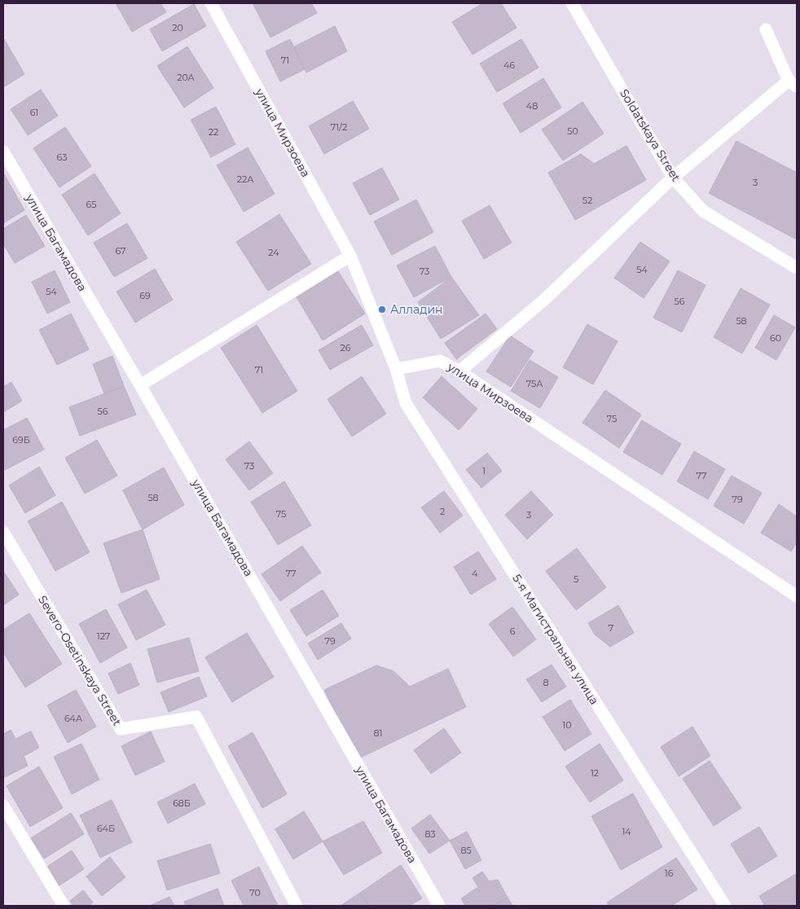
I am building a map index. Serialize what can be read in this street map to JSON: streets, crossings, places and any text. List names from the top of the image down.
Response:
{
  "streets": {
    "street": [
      "улица Мирзоева",
      "Soldatskaya Street",
      "улица Багамадова",
      "5-я Магистральная улица",
      "Severo-Osetinskaya Street"
    ]
  },
  "crossings": [
    ["улица Мирзоева", "5-я Магистральная улица"]
  ],
  "places": ["Алладин"],
  "house_numbers": [
    "20",
    "71",
    "46",
    "20А",
    "48",
    "61",
    "71/2",
    "50",
    "22",
    "63",
    "22А",
    "3",
    "52",
    "65",
    "67",
    "24",
    "54",
    "73",
    "54",
    "69",
    "56",
    "58",
    "60",
    "26",
    "71",
    "75А",
    "56",
    "75",
    "69Б",
    "73",
    "1",
    "77",
    "58",
    "79",
    "2",
    "75",
    "3",
    "77",
    "4",
    "5",
    "7",
    "6",
    "127",
    "79",
    "8",
    "64А",
    "10",
    "81",
    "12",
    "68Б",
    "64Б",
    "14",
    "83",
    "85",
    "16",
    "70"
  ]
}
